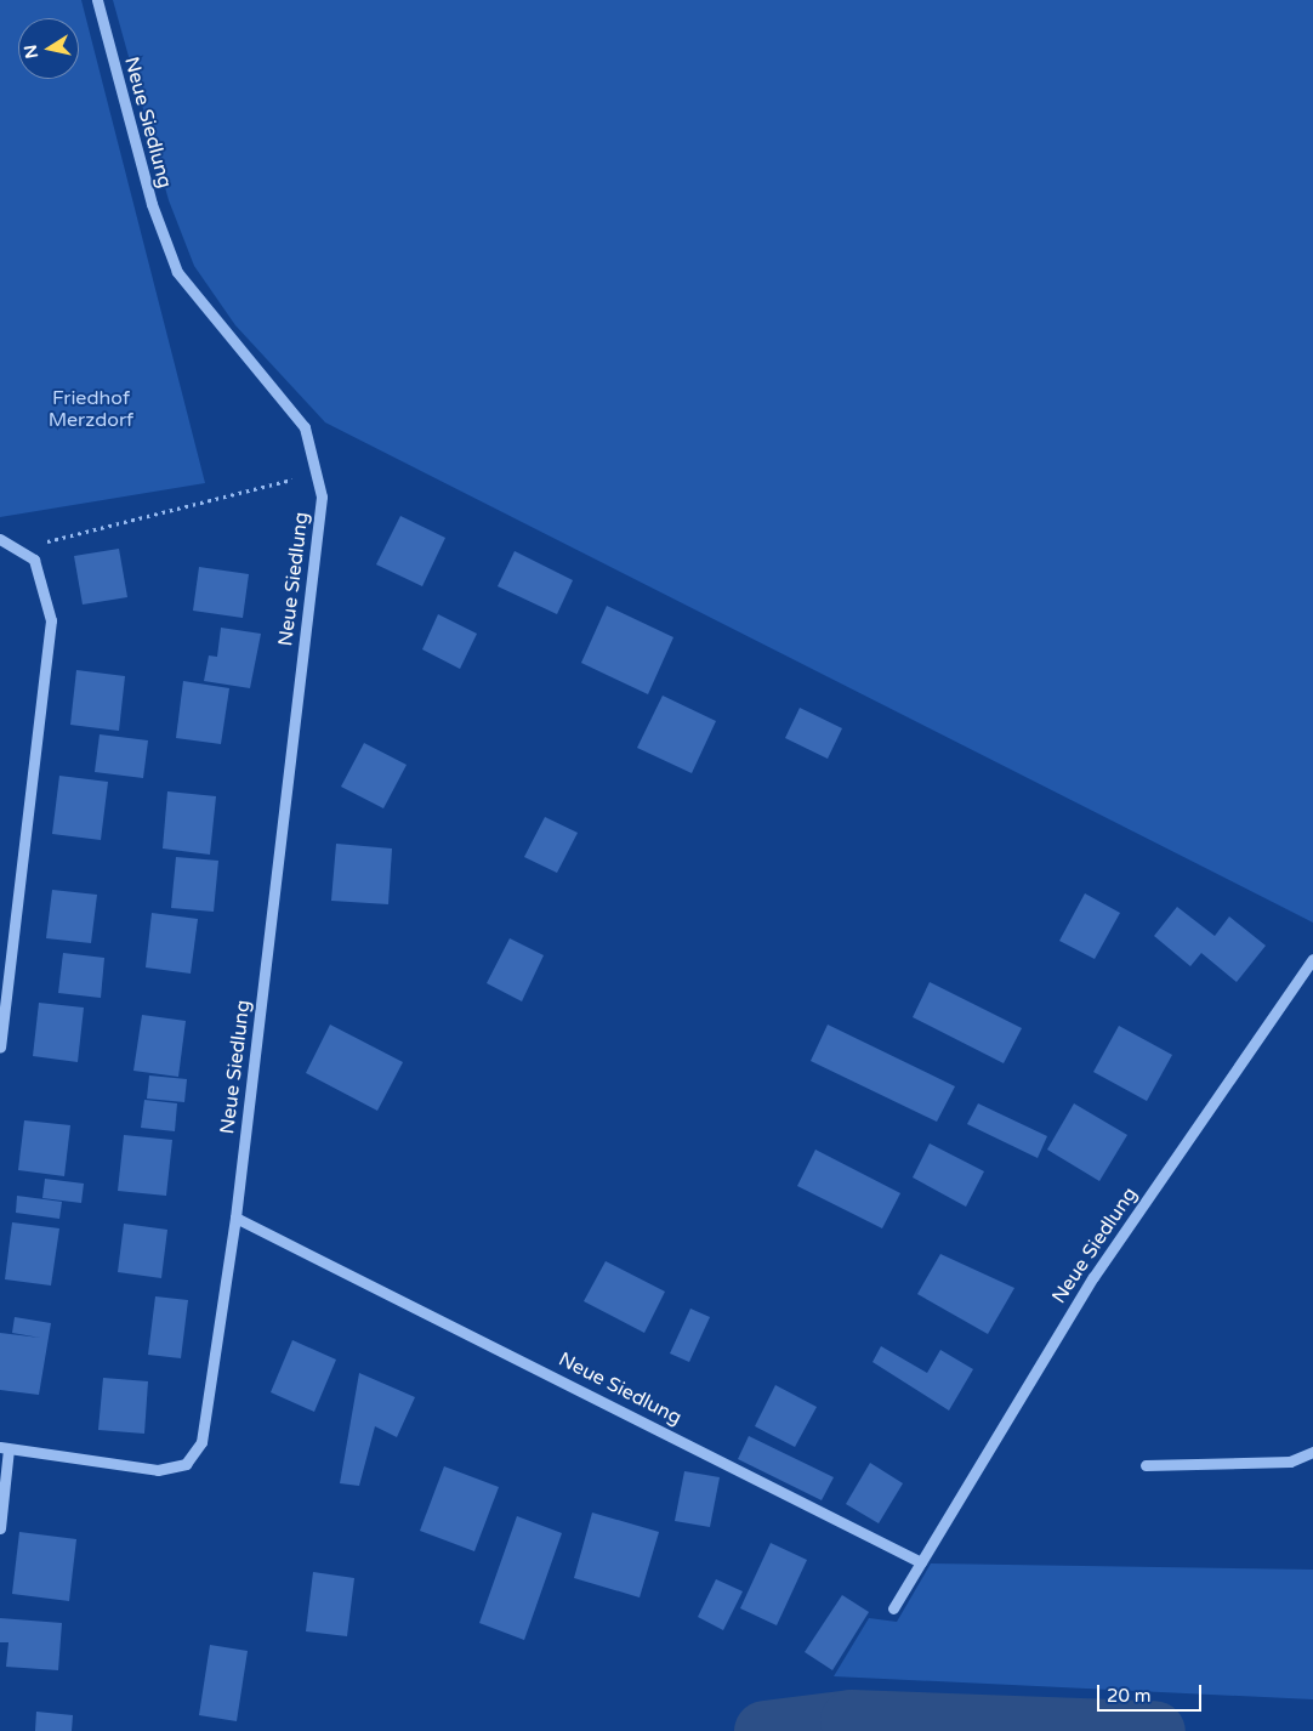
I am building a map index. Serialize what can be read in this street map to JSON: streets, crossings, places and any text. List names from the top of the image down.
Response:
{
  "streets": {
    "street": ["Neue Siedlung"]
  },
  "parks": ["Friedhof Merzdorf"],
  "scale_bar": "20 m",
  "north": "left"
}
